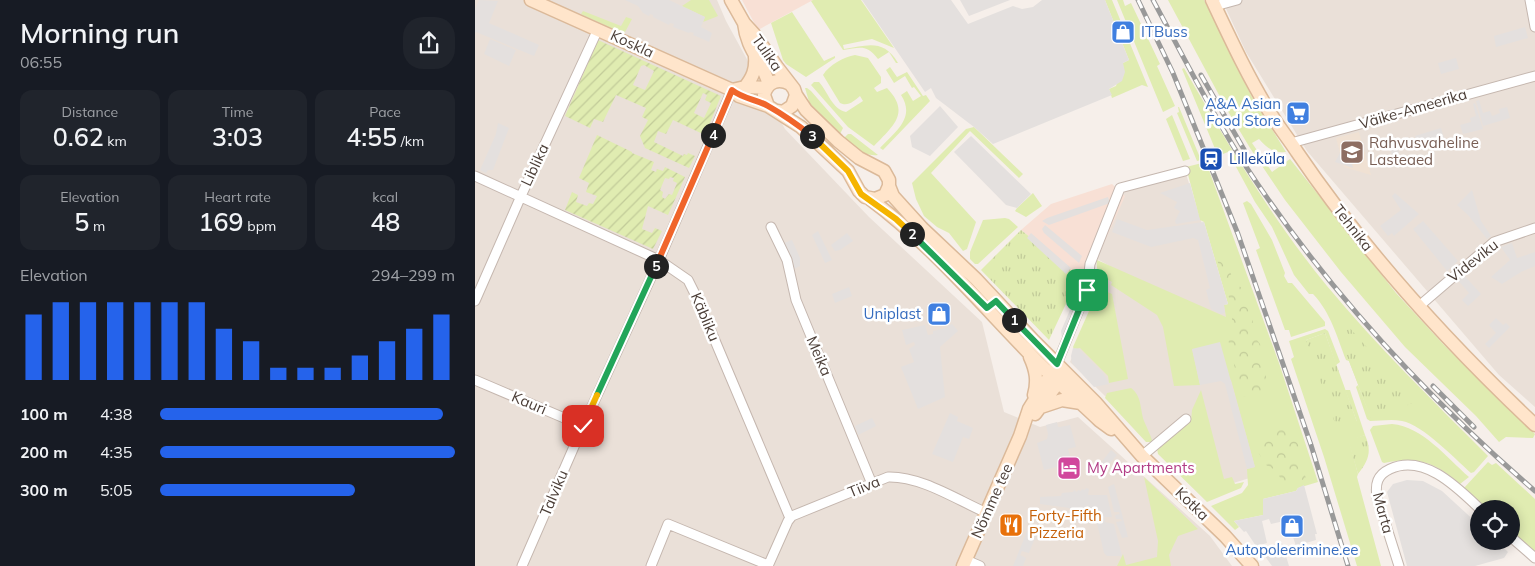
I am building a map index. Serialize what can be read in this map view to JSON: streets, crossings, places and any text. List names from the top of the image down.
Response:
{
  "streets": {
    "street": [
      "Koskla",
      "Tulika",
      "Väike-Ameerika",
      "Liblika",
      "Tehnika",
      "Videviku",
      "Käbliku",
      "Meika",
      "Kauri",
      "Tiiva",
      "Talviku",
      "Nõmme tee",
      "Kotka",
      "Marta"
    ]
  },
  "crossings": [
    ["Koskla", "Tulika"],
    ["Koskla", "Liblika"],
    ["Koskla", "Talviku"],
    ["Väike-Ameerika", "Tehnika"],
    ["Liblika", "Käbliku"],
    ["Tehnika", "Videviku"],
    ["Käbliku", "Tiiva"],
    ["Käbliku", "Talviku"],
    ["Meika", "Tiiva"],
    ["Kauri", "Talviku"],
    ["Tiiva", "Nõmme tee"],
    ["Nõmme tee", "Kotka"]
  ],
  "places": {
    "shop": ["ITBuss", "Uniplast", "Autopoleerimine.ee"],
    "supermarket": ["A&A Asian Food Store"],
    "school or university": ["Rahvusvaheline Lasteaed"],
    "station": ["Lilleküla"],
    "hotel": ["My Apartments"],
    "restaurant": ["Forty-Fifth Pizzeria"]
  },
  "page": {
    "heading": ["Morning run", "06:55"],
    "stats": [
      ["Distance", "0.62 km"],
      ["Time", "3:03"],
      ["Pace", "4:55 /km"],
      ["Elevation", "5 m"],
      ["Heart rate", "169 bpm"],
      ["kcal", "48"]
    ],
    "pins": [
      "4",
      "3",
      "2",
      "5",
      "1"
    ],
    "chart": ["Elevation", "294–299 m"],
    "list": [
      {
        "name": "100 m",
        "note": "4:38"
      },
      {
        "name": "200 m",
        "note": "4:35"
      },
      {
        "name": "300 m",
        "note": "5:05"
      }
    ]
  }
}
